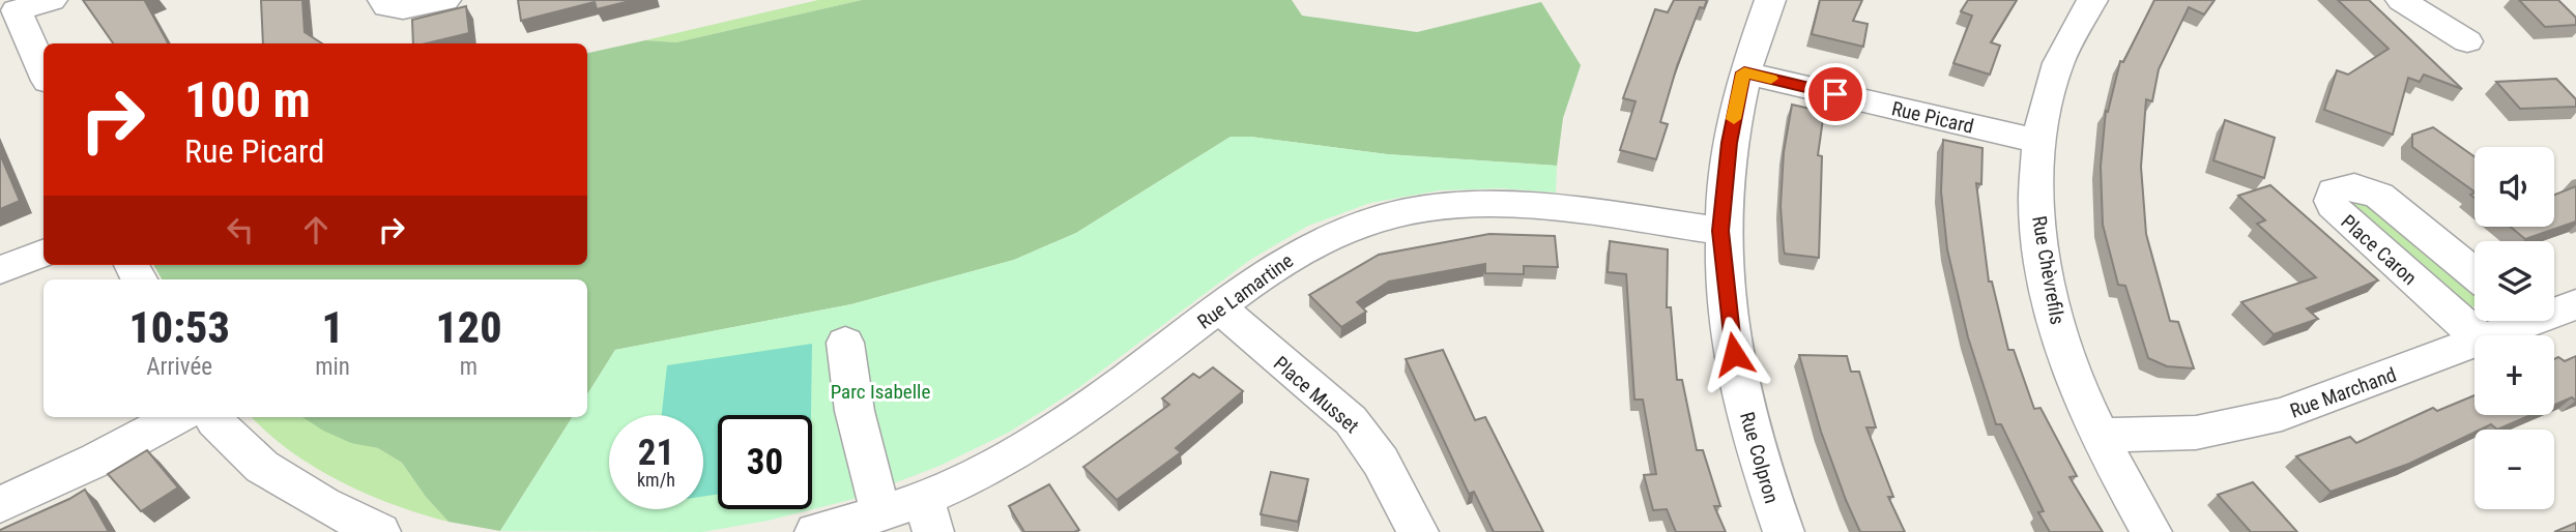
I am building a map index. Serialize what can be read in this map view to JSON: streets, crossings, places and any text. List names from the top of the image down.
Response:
{
  "streets": {
    "street": [
      "Rue Picard",
      "Place Caron",
      "Rue Chèvrefils",
      "Rue Lamartine",
      "Rue Marchand",
      "Place Musset",
      "Rue Colpron"
    ]
  },
  "crossings": [
    ["Rue Picard", "Rue Chèvrefils"],
    ["Rue Picard", "Rue Colpron"],
    ["Rue Chèvrefils", "Rue Marchand"],
    ["Rue Lamartine", "Place Musset"],
    ["Rue Lamartine", "Rue Colpron"]
  ],
  "parks": ["Parc Isabelle"],
  "page": {
    "turn": ["100 m", "Rue Picard"],
    "map_buttons": ["+", "−"],
    "eta": [
      "10:53",
      "Arrivée",
      "1",
      "min",
      "120",
      "m"
    ],
    "speed": "21 km/h",
    "limit": "30"
  }
}
